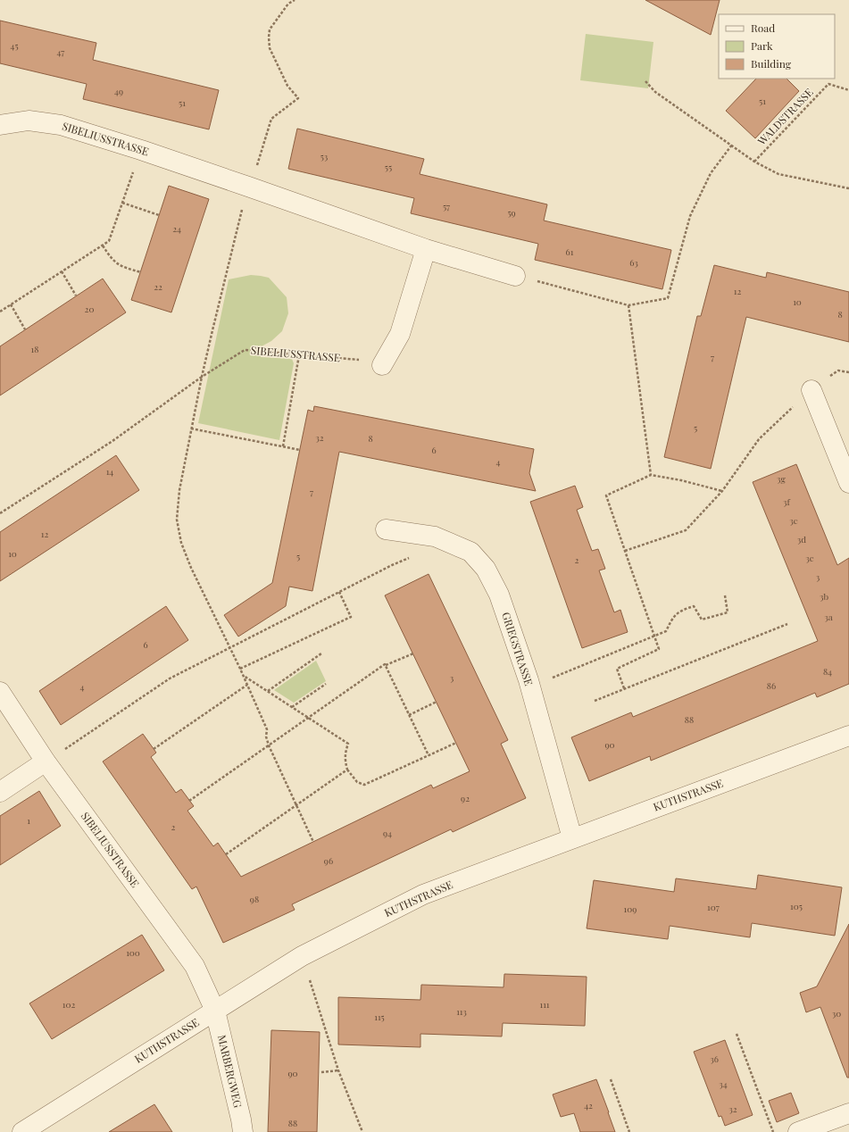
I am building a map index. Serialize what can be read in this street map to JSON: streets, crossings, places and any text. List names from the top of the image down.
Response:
{
  "streets": {
    "street": [
      "SIBELIUSSTRASSE",
      "GRIEGSTRASSE",
      "KUTHSTRASSE",
      "MARBERGWEG"
    ],
    "path": ["WALDSTRASSE"]
  },
  "crossings": [
    ["SIBELIUSSTRASSE", "KUTHSTRASSE"],
    ["SIBELIUSSTRASSE", "MARBERGWEG"],
    ["GRIEGSTRASSE", "KUTHSTRASSE"],
    ["KUTHSTRASSE", "MARBERGWEG"]
  ],
  "house_numbers": [
    "45",
    "47",
    "49",
    "51",
    "51",
    "53",
    "55",
    "57",
    "59",
    "24",
    "61",
    "63",
    "22",
    "12",
    "10",
    "20",
    "8",
    "18",
    "7",
    "5",
    "32",
    "8",
    "6",
    "4",
    "14",
    "3g",
    "7",
    "3f",
    "3e",
    "12",
    "3d",
    "10",
    "5",
    "3c",
    "2",
    "3",
    "3b",
    "3a",
    "6",
    "84",
    "3",
    "86",
    "4",
    "88",
    "90",
    "92",
    "1",
    "2",
    "94",
    "96",
    "98",
    "105",
    "107",
    "109",
    "100",
    "102",
    "111",
    "113",
    "30",
    "115",
    "36",
    "90",
    "34",
    "42",
    "32",
    "88"
  ],
  "legend": ["Road", "Park", "Building"]
}
